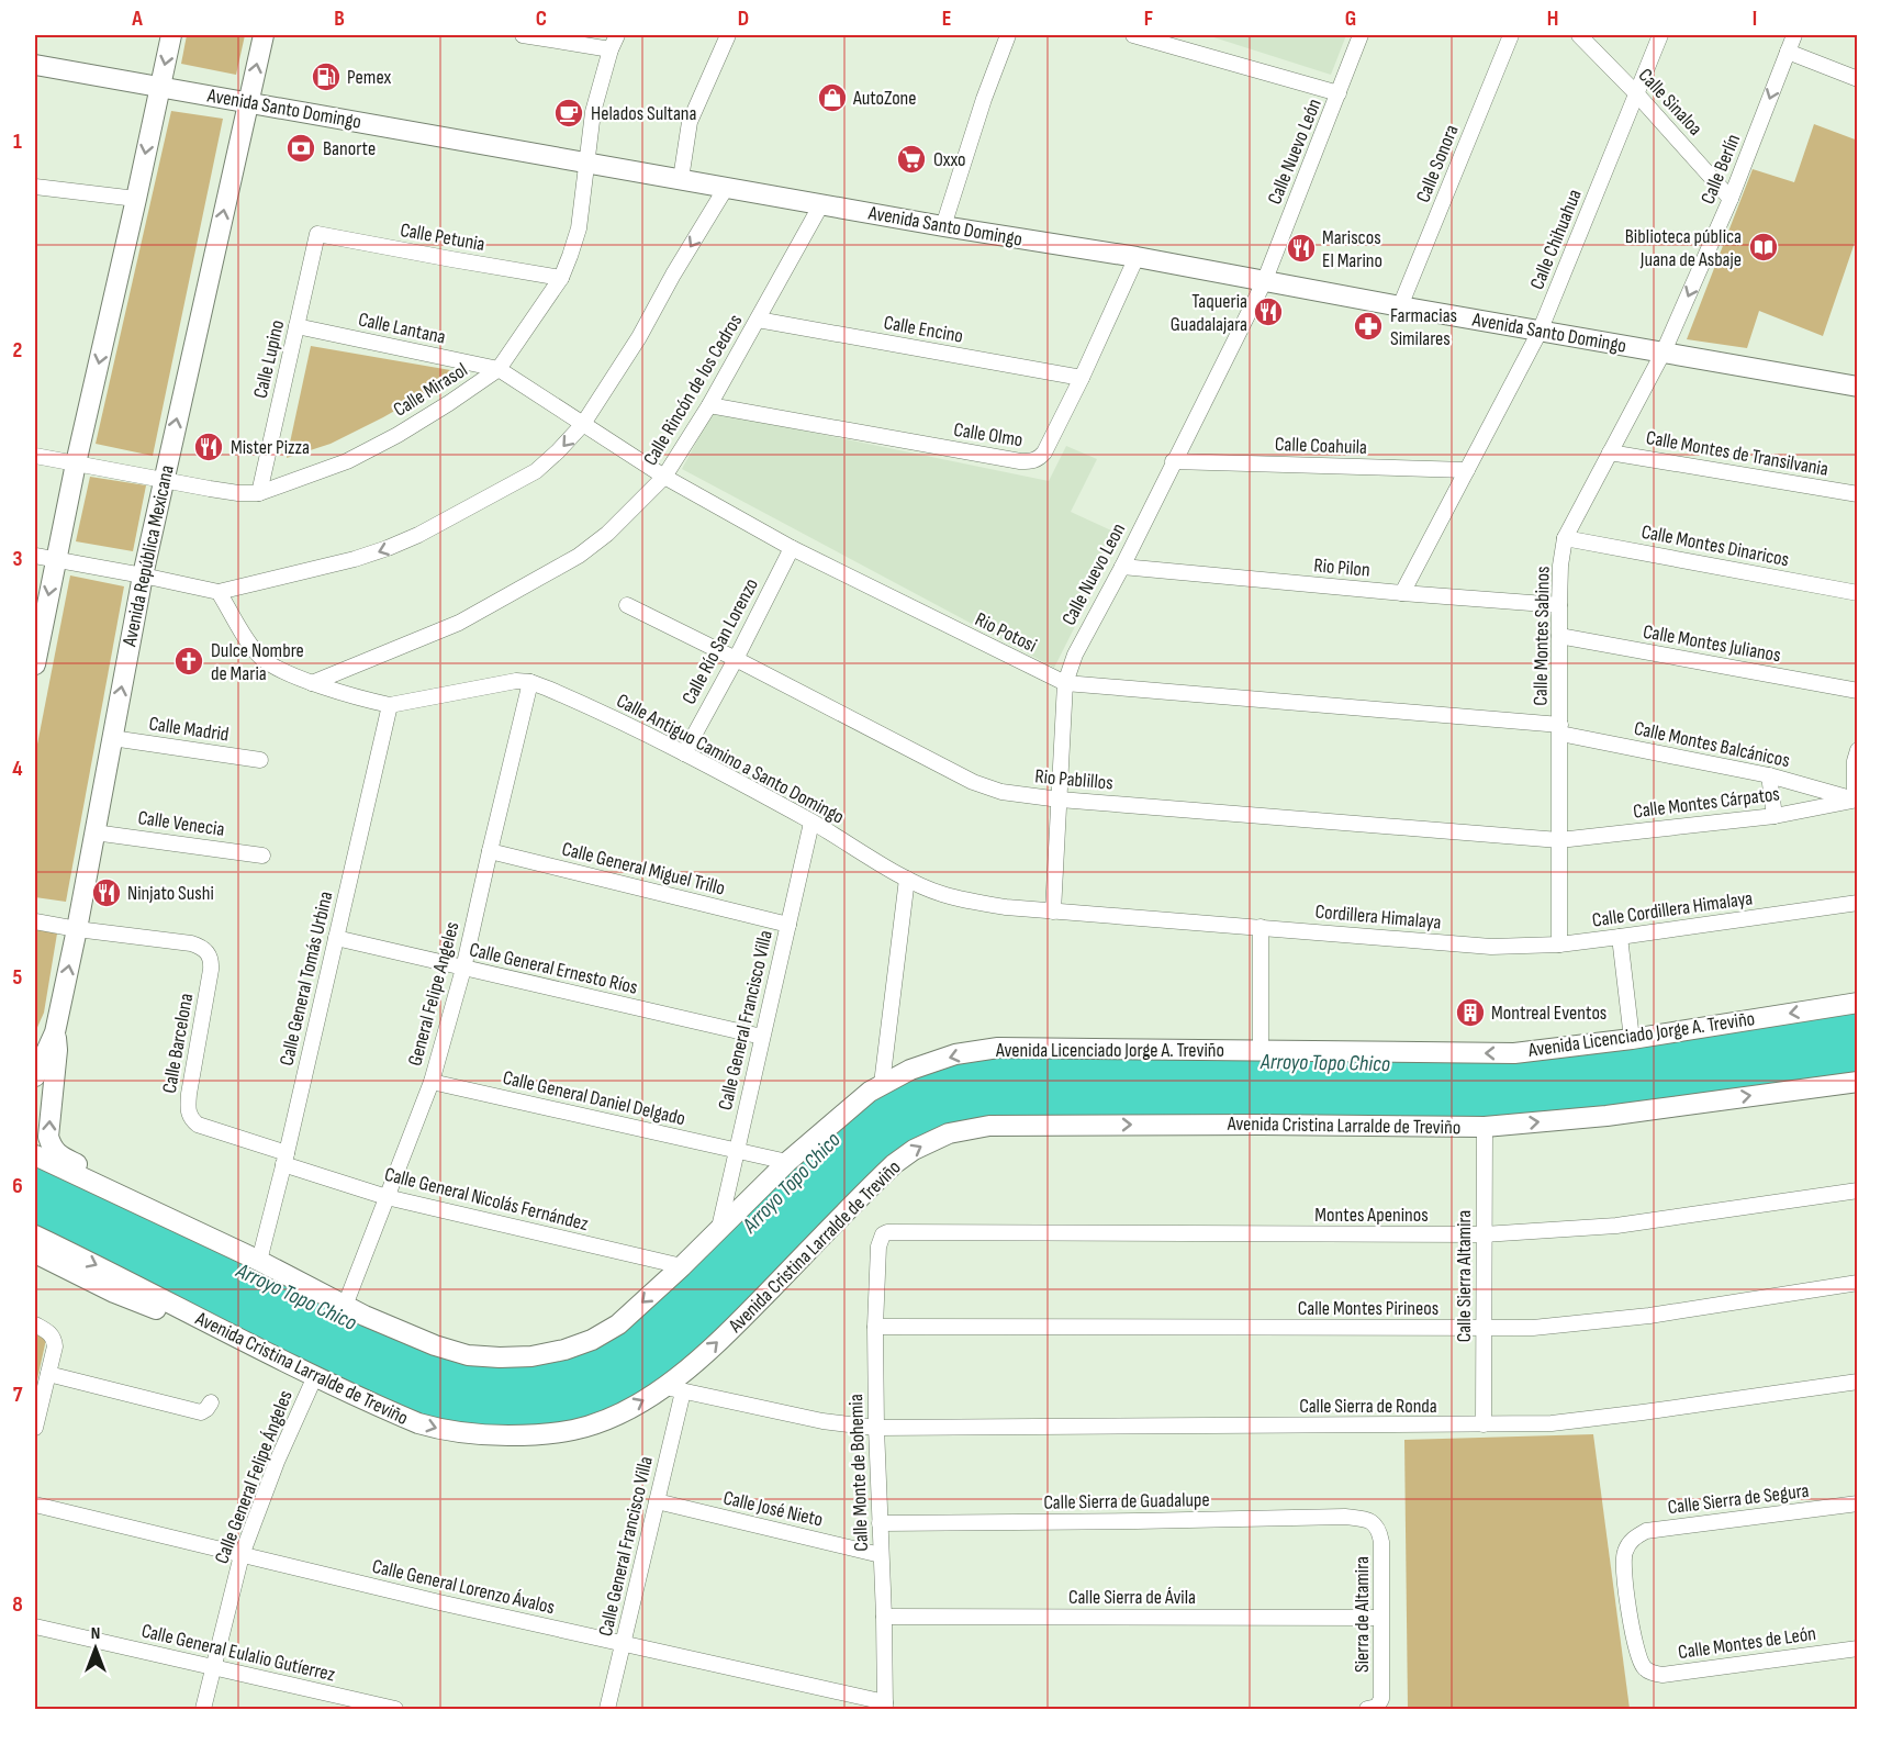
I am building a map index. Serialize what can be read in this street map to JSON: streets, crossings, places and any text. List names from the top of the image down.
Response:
{
  "streets": {
    "main road": [
      "Avenida Santo Domingo",
      "Avenida República Mexicana",
      "Avenida Licenciado Jorge A. Treviño",
      "Avenida Cristina Larralde de Treviño"
    ],
    "street": [
      "Calle Sinaloa",
      "Calle Nuevo León",
      "Calle Sonora",
      "Calle Berlín",
      "Calle Petunia",
      "Calle Chihuahua",
      "Calle Lantana",
      "Calle Encino",
      "Calle Lupino",
      "Calle Mirasol",
      "Calle Rincón de los Cedros",
      "Calle Olmo",
      "Calle Coahuila",
      "Calle Montes de Transilvania",
      "Calle Montes Dinaricos",
      "Rio Pilon",
      "Calle Nuevo Leon",
      "Rio Potosi",
      "Calle Montes Sabinos",
      "Calle Río San Lorenzo",
      "Calle Montes Julianos",
      "Calle Madrid",
      "Calle Montes Balcánicos",
      "Calle Antiguo Camino a Santo Domingo",
      "Rio Pablillos",
      "Calle Montes Cárpatos",
      "Calle Venecia",
      "Calle General Miguel Trillo",
      "Calle Cordillera Himalaya",
      "Cordillera Himalaya",
      "Calle General Ernesto Ríos",
      "Calle General Tomás Urbina",
      "General Felipe Angeles",
      "Calle General Francisco Villa",
      "Calle Barcelona",
      "Calle General Daniel Delgado",
      "Calle General Nicolás Fernández",
      "Montes Apeninos",
      "Calle Sierra Altamira",
      "Calle Montes Pirineos",
      "Calle Sierra de Ronda",
      "Calle Monte de Bohemia",
      "Calle General Felipe Ángeles",
      "Calle Sierra de Segura",
      "Calle Sierra de Guadalupe",
      "Calle José Nieto",
      "Calle General Lorenzo Ávalos",
      "Calle Sierra de Ávila",
      "Sierra de Altamira",
      "Calle Montes de León",
      "Calle General Eulalio Gutíerrez"
    ]
  },
  "crossings": [
    ["Calle Sinaloa", "Calle Berlín"],
    ["Calle Sinaloa", "Calle Chihuahua"],
    ["Avenida Santo Domingo", "Calle Nuevo León"],
    ["Avenida Santo Domingo", "Calle Sonora"],
    ["Avenida Santo Domingo", "Calle Berlín"],
    ["Avenida Santo Domingo", "Calle Chihuahua"],
    ["Avenida Santo Domingo", "Calle Mirasol"],
    ["Avenida Santo Domingo", "Calle Rincón de los Cedros"],
    ["Avenida Santo Domingo", "Calle Olmo"],
    ["Avenida Santo Domingo", "Avenida República Mexicana"],
    ["Avenida Santo Domingo", "Calle Nuevo Leon"],
    ["Avenida Santo Domingo", "Calle Montes Sabinos"],
    ["Calle Nuevo León", "Calle Nuevo Leon"],
    ["Calle Berlín", "Calle Montes Sabinos"],
    ["Calle Petunia", "Calle Lupino"],
    ["Calle Petunia", "Calle Mirasol"],
    ["Calle Chihuahua", "Calle Coahuila"],
    ["Calle Chihuahua", "Rio Pilon"],
    ["Calle Lantana", "Calle Lupino"],
    ["Calle Lantana", "Calle Mirasol"],
    ["Calle Lantana", "Rio Potosi"],
    ["Calle Encino", "Calle Rincón de los Cedros"],
    ["Calle Encino", "Calle Olmo"],
    ["Calle Lupino", "Calle Mirasol"],
    ["Calle Mirasol", "Avenida República Mexicana"],
    ["Calle Mirasol", "Rio Potosi"],
    ["Calle Rincón de los Cedros", "Calle Olmo"],
    ["Calle Rincón de los Cedros", "Rio Potosi"],
    ["Calle Rincón de los Cedros", "Calle Antiguo Camino a Santo Domingo"],
    ["Calle Coahuila", "Calle Nuevo Leon"],
    ["Calle Montes de Transilvania", "Calle Montes Sabinos"],
    ["Calle Montes Dinaricos", "Calle Montes Sabinos"],
    ["Avenida República Mexicana", "Calle Madrid"],
    ["Avenida República Mexicana", "Calle Venecia"],
    ["Avenida República Mexicana", "Calle Barcelona"],
    ["Rio Pilon", "Calle Nuevo Leon"],
    ["Rio Pilon", "Calle Montes Sabinos"],
    ["Calle Nuevo Leon", "Rio Potosi"],
    ["Calle Nuevo Leon", "Calle Antiguo Camino a Santo Domingo"],
    ["Calle Nuevo Leon", "Rio Pablillos"],
    ["Rio Potosi", "Calle Montes Sabinos"],
    ["Rio Potosi", "Calle Río San Lorenzo"],
    ["Rio Potosi", "Calle Montes Balcánicos"],
    ["Calle Montes Sabinos", "Calle Montes Julianos"],
    ["Calle Montes Sabinos", "Calle Montes Balcánicos"],
    ["Calle Montes Sabinos", "Rio Pablillos"],
    ["Calle Montes Sabinos", "Calle Montes Cárpatos"],
    ["Calle Montes Sabinos", "Calle Cordillera Himalaya"],
    ["Calle Río San Lorenzo", "Calle Antiguo Camino a Santo Domingo"],
    ["Calle Río San Lorenzo", "Rio Pablillos"],
    ["Calle Montes Balcánicos", "Calle Montes Cárpatos"],
    ["Calle Antiguo Camino a Santo Domingo", "Cordillera Himalaya"],
    ["Calle Antiguo Camino a Santo Domingo", "Calle General Tomás Urbina"],
    ["Calle Antiguo Camino a Santo Domingo", "General Felipe Angeles"],
    ["Calle Antiguo Camino a Santo Domingo", "Calle General Francisco Villa"],
    ["Rio Pablillos", "Calle Montes Cárpatos"],
    ["Calle General Miguel Trillo", "General Felipe Angeles"],
    ["Calle General Miguel Trillo", "Calle General Francisco Villa"],
    ["Calle Cordillera Himalaya", "Cordillera Himalaya"],
    ["Calle General Ernesto Ríos", "Calle General Tomás Urbina"],
    ["Calle General Ernesto Ríos", "General Felipe Angeles"],
    ["Calle General Ernesto Ríos", "Calle General Francisco Villa"],
    ["Calle General Tomás Urbina", "Avenida Licenciado Jorge A. Treviño"],
    ["Calle General Tomás Urbina", "Calle Barcelona"],
    ["Calle General Tomás Urbina", "Calle General Nicolás Fernández"],
    ["General Felipe Angeles", "Avenida Licenciado Jorge A. Treviño"],
    ["General Felipe Angeles", "Calle General Daniel Delgado"],
    ["General Felipe Angeles", "Calle General Nicolás Fernández"],
    ["Calle General Francisco Villa", "Avenida Licenciado Jorge A. Treviño"],
    ["Calle General Francisco Villa", "Calle General Daniel Delgado"],
    ["Calle General Francisco Villa", "Avenida Cristina Larralde de Treviño"],
    ["Calle General Francisco Villa", "Calle Sierra de Ronda"],
    ["Calle General Francisco Villa", "Calle José Nieto"],
    ["Calle General Francisco Villa", "Calle General Lorenzo Ávalos"],
    ["Avenida Licenciado Jorge A. Treviño", "Calle General Daniel Delgado"],
    ["Avenida Licenciado Jorge A. Treviño", "Calle General Nicolás Fernández"],
    ["Calle Barcelona", "Calle General Nicolás Fernández"],
    ["Avenida Cristina Larralde de Treviño", "Calle Sierra Altamira"],
    ["Avenida Cristina Larralde de Treviño", "Calle Sierra de Ronda"],
    ["Avenida Cristina Larralde de Treviño", "Calle General Felipe Ángeles"],
    ["Montes Apeninos", "Calle Sierra Altamira"],
    ["Montes Apeninos", "Calle Monte de Bohemia"],
    ["Calle Sierra Altamira", "Calle Montes Pirineos"],
    ["Calle Sierra Altamira", "Calle Sierra de Ronda"],
    ["Calle Montes Pirineos", "Calle Monte de Bohemia"],
    ["Calle Sierra de Ronda", "Calle Monte de Bohemia"],
    ["Calle Monte de Bohemia", "Calle Sierra de Guadalupe"],
    ["Calle Monte de Bohemia", "Calle José Nieto"],
    ["Calle Monte de Bohemia", "Calle General Lorenzo Ávalos"],
    ["Calle Monte de Bohemia", "Calle Sierra de Ávila"],
    ["Calle General Felipe Ángeles", "Calle General Lorenzo Ávalos"],
    ["Calle General Felipe Ángeles", "Calle General Eulalio Gutíerrez"],
    ["Calle Sierra de Segura", "Calle Montes de León"],
    ["Calle Sierra de Guadalupe", "Sierra de Altamira"],
    ["Calle Sierra de Ávila", "Sierra de Altamira"]
  ],
  "one_way": ["Calle Berlín", "Avenida Licenciado Jorge A. Treviño", "Avenida Cristina Larralde de Treviño"],
  "water": ["Arroyo Topo Chico"],
  "places": {
    "fuel station": ["Pemex"],
    "shop": ["AutoZone"],
    "cafe": ["Helados Sultana"],
    "bank": ["Banorte"],
    "supermarket": ["Oxxo"],
    "library": ["Biblioteca pública Juana de Asbaje"],
    "restaurant": [
      "Mariscos El Marino",
      "Taqueria Guadalajara",
      "Mister Pizza",
      "Ninjato Sushi"
    ],
    "pharmacy": ["Farmacias Similares"],
    "church": ["Dulce Nombre de Maria"],
    "building": ["Montreal Eventos"]
  },
  "north": "top",
  "grid": {
    "columns": [
      "A",
      "B",
      "C",
      "D",
      "E",
      "F",
      "G",
      "H",
      "I"
    ],
    "rows": [
      "1",
      "2",
      "3",
      "4",
      "5",
      "6",
      "7",
      "8"
    ]
  }
}
